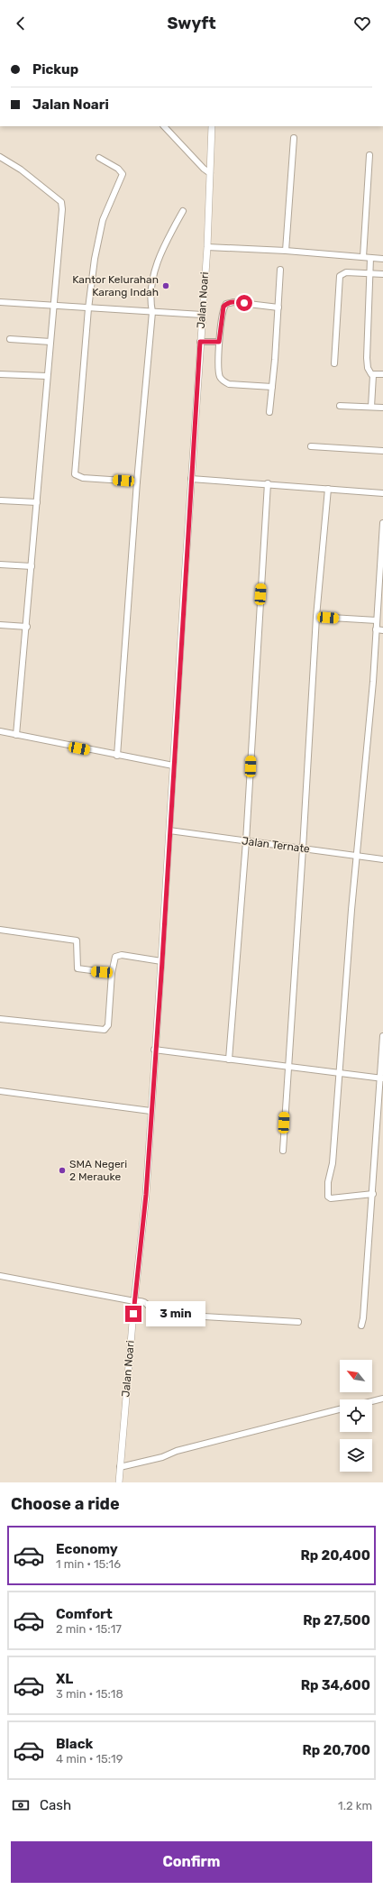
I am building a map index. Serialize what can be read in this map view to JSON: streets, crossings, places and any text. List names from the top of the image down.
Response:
{
  "streets": {
    "street": ["Jalan Noari", "Jalan Ternate"]
  },
  "crossings": [
    ["Jalan Noari", "Jalan Ternate"]
  ],
  "places": ["Kantor Kelurahan Karang Indah", "SMA Negeri 2 Merauke"],
  "north": "top left",
  "page": {
    "header": "Swyft",
    "banner": ["Pickup", "Jalan Noari"],
    "bubble": "3 min",
    "heading": "Choose a ride",
    "list": [
      {
        "name": "Economy",
        "note": "1 min · 15:16",
        "value": "Rp 20,400"
      },
      {
        "name": "Comfort",
        "note": "2 min · 15:17",
        "value": "Rp 27,500"
      },
      {
        "name": "XL",
        "note": "3 min · 15:18",
        "value": "Rp 34,600"
      },
      {
        "name": "Black",
        "note": "4 min · 15:19",
        "value": "Rp 20,700"
      }
    ],
    "pay": ["Cash", "1.2 km"],
    "buttons": "Confirm"
  }
}
